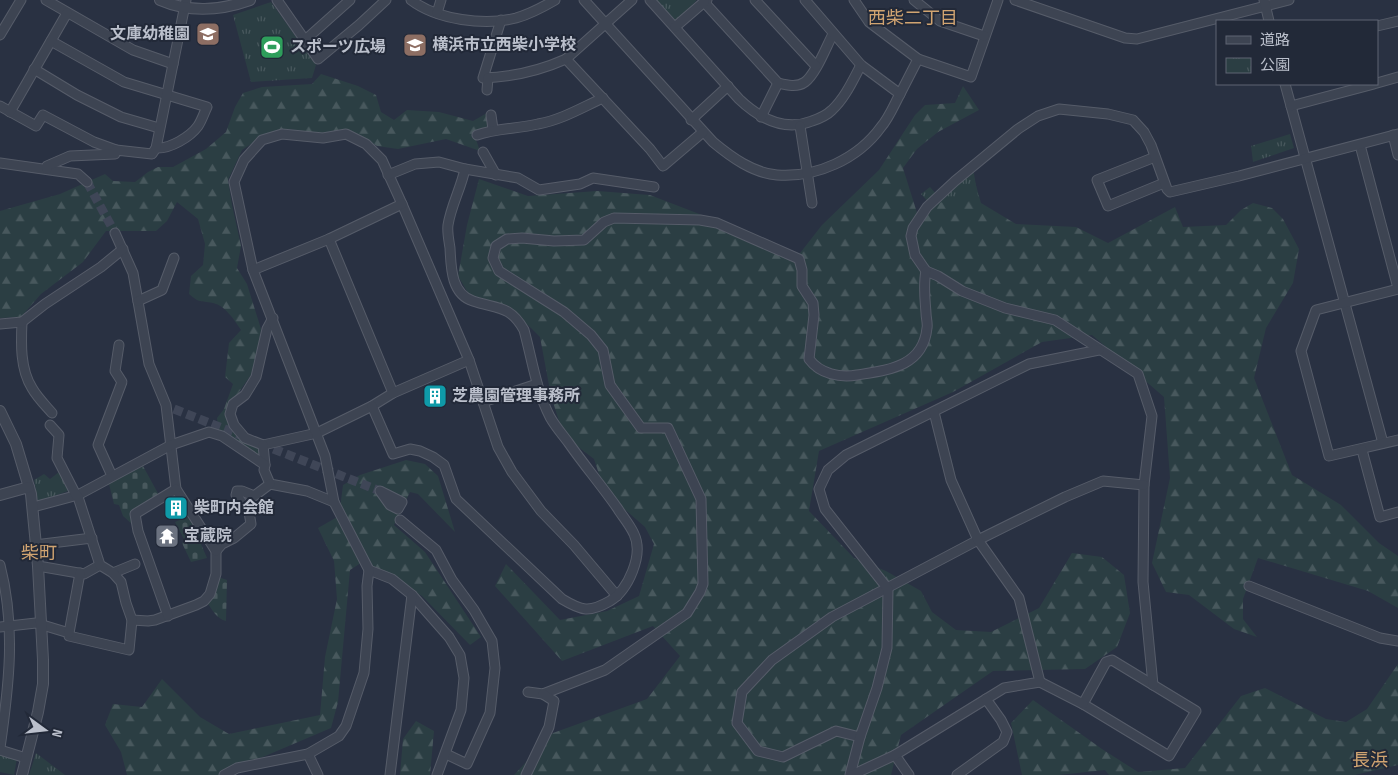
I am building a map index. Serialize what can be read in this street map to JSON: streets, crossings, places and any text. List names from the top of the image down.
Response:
{
  "districts": ["西柴二丁目", "柴町", "長浜"],
  "places": {
    "school or university": ["文庫幼稚園", "横浜市立西柴小学校"],
    "sports": ["スポーツ広場"],
    "building": ["芝農園管理事務所", "柴町内会館"],
    "temple": ["宝蔵院"]
  },
  "legend": ["道路", "公園"],
  "north": "right"
}
